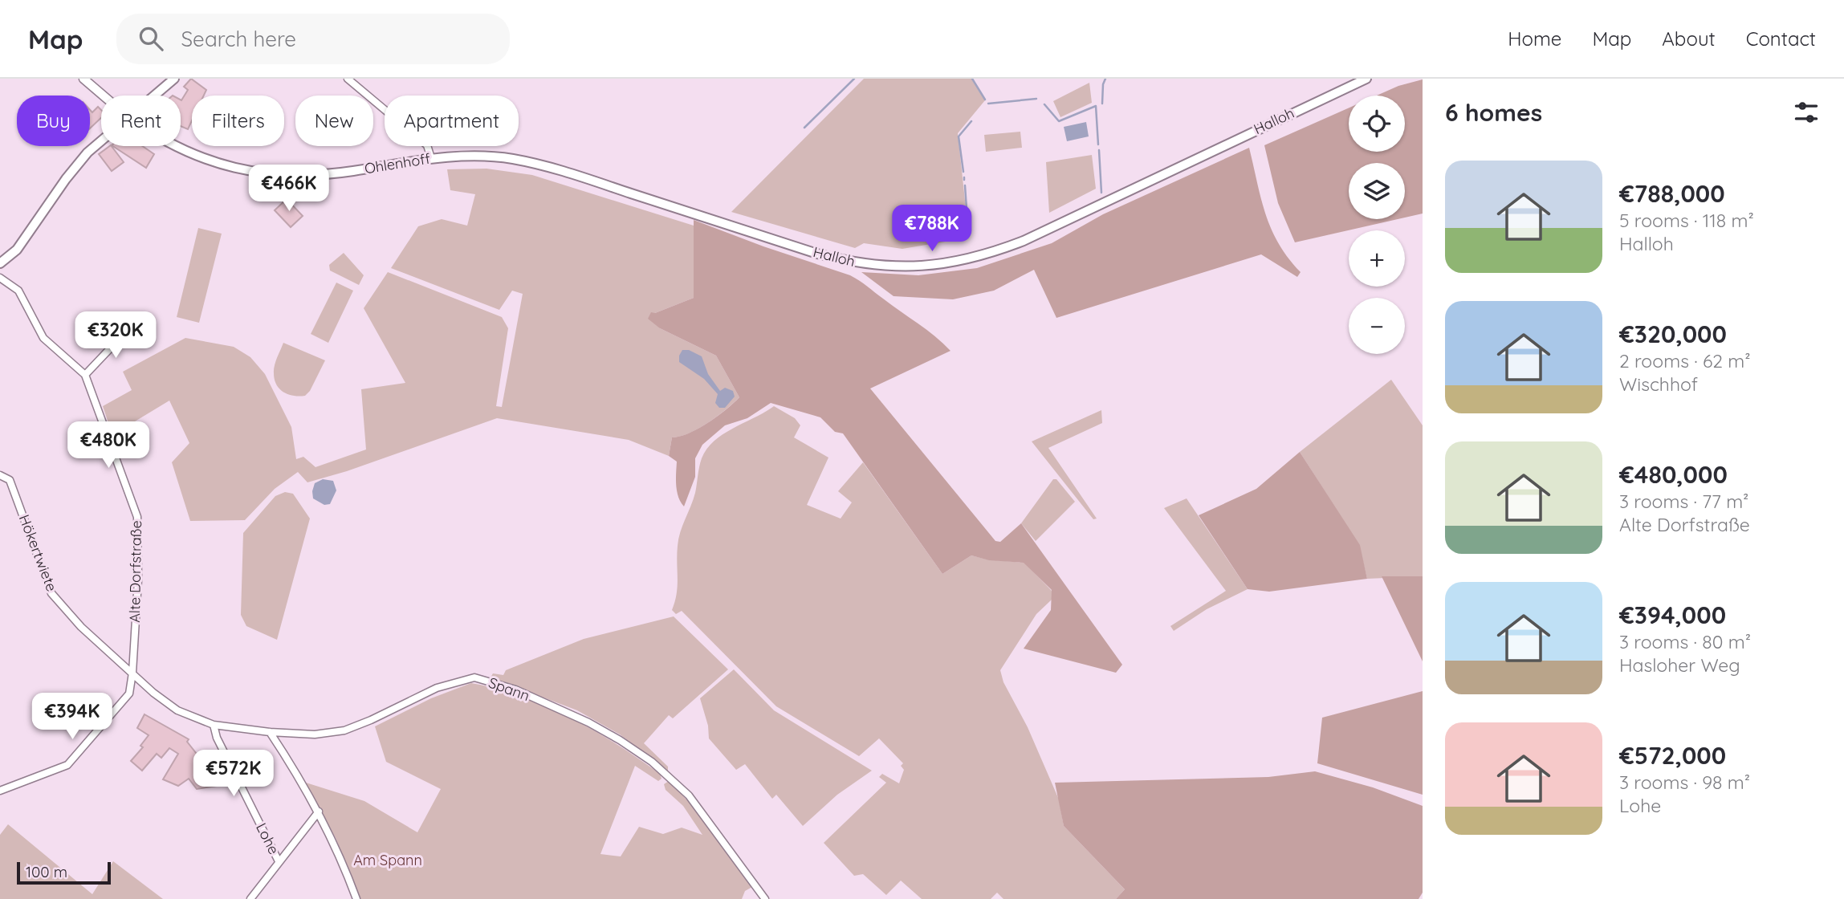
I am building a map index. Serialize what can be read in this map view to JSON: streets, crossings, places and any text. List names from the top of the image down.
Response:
{
  "streets": {
    "main road": ["Halloh", "Ohlenhoff"],
    "street": [
      "Hökertwiete",
      "Alte Dorfstraße",
      "Spann",
      "Lohe"
    ]
  },
  "crossings": [
    ["Halloh", "Ohlenhoff"],
    ["Hökertwiete", "Alte Dorfstraße"],
    ["Hökertwiete", "Spann"],
    ["Alte Dorfstraße", "Spann"],
    ["Spann", "Lohe"]
  ],
  "parks": ["Am Spann"],
  "scale_bar": "100 m",
  "page": {
    "header": "Map",
    "search": "Search here",
    "nav": [
      "Home",
      "Map",
      "About",
      "Contact"
    ],
    "heading": "6 homes",
    "map_buttons": ["+", "−"],
    "chip": [
      "Buy",
      "Rent",
      "Filters",
      "New",
      "Apartment"
    ],
    "list": [
      {
        "name": "€788,000",
        "note": "5 rooms · 118 m² · Halloh"
      },
      {
        "name": "€320,000",
        "note": "2 rooms · 62 m² · Wischhof"
      },
      {
        "name": "€480,000",
        "note": "3 rooms · 77 m² · Alte Dorfstraße"
      },
      {
        "name": "€394,000",
        "note": "3 rooms · 80 m² · Hasloher Weg"
      },
      {
        "name": "€572,000",
        "note": "3 rooms · 98 m² · Lohe"
      }
    ],
    "price": [
      "€466K",
      "€788K",
      "€320K",
      "€480K",
      "€394K",
      "€572K"
    ],
    "scale": "100 m"
  }
}
